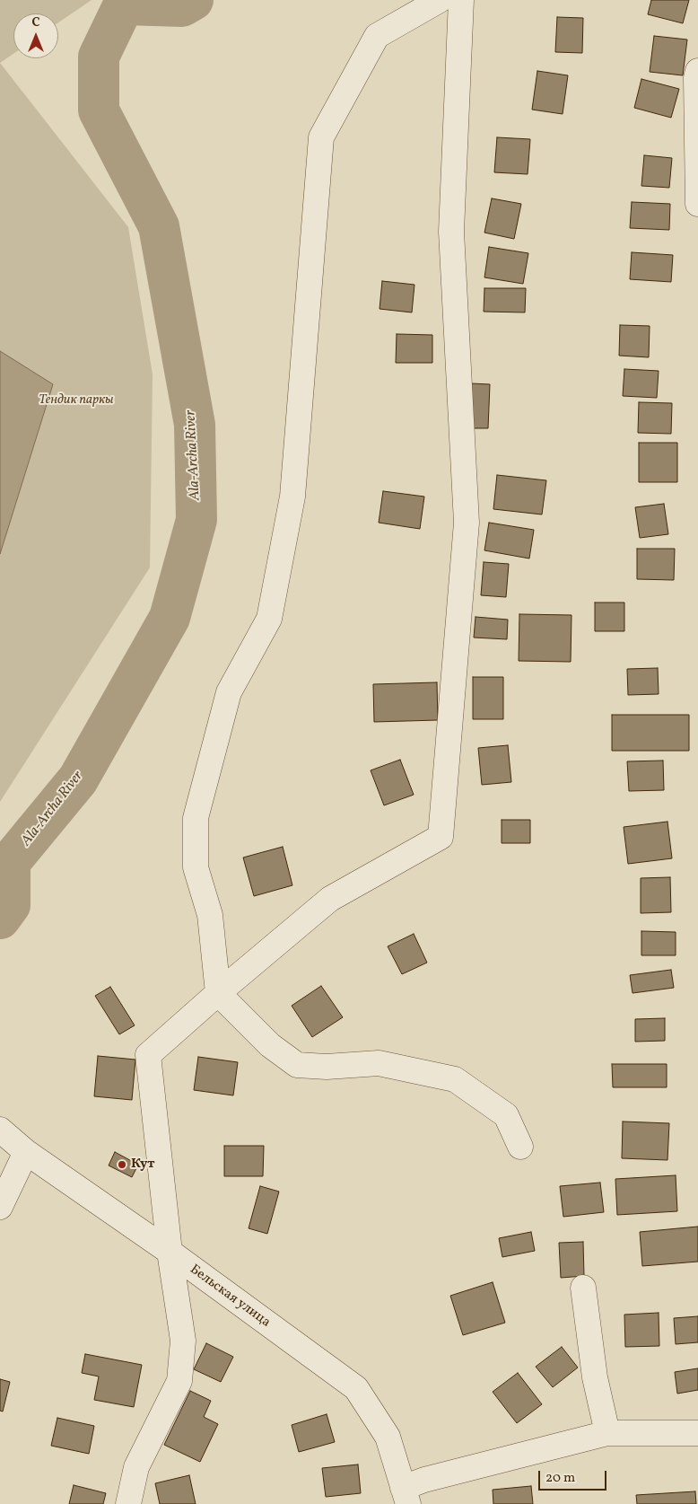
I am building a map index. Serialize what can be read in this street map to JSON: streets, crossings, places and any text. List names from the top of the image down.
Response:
{
  "streets": {
    "street": ["Бельская улица"]
  },
  "water": ["Ala-Archa River"],
  "parks": ["Тендик паркы"],
  "places": ["Кут"],
  "scale_bar": "20 m",
  "north": "top"
}
